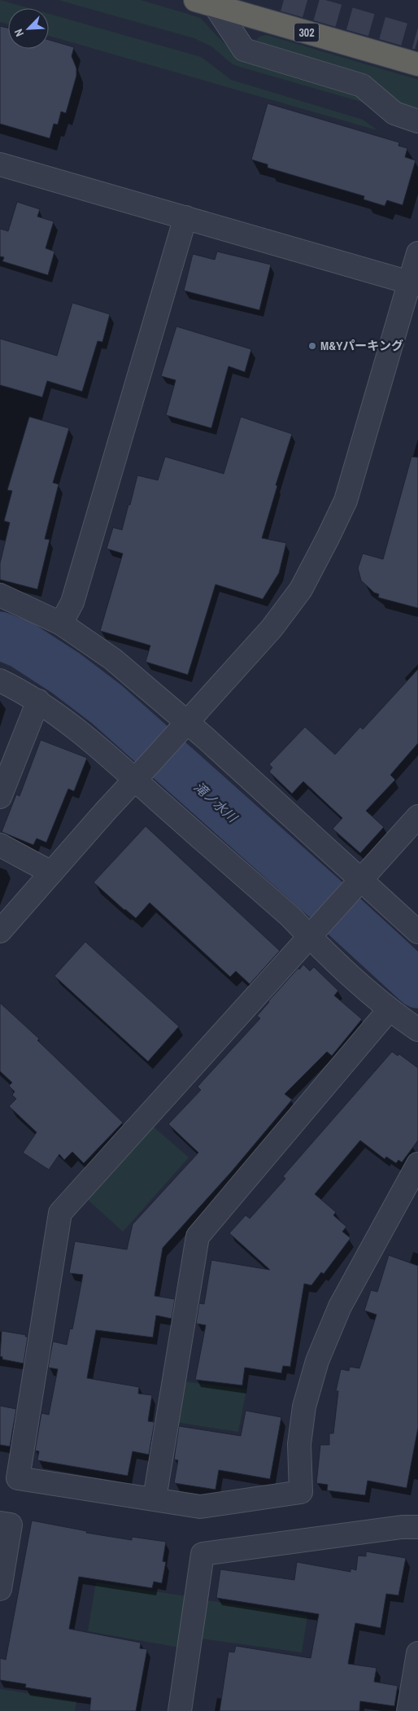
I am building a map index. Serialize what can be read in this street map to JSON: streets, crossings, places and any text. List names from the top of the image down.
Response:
{
  "streets": {
    "highway": ["302"]
  },
  "water": ["滝ノ水川"],
  "places": ["M&Yパーキング"],
  "north": "bottom left"
}
